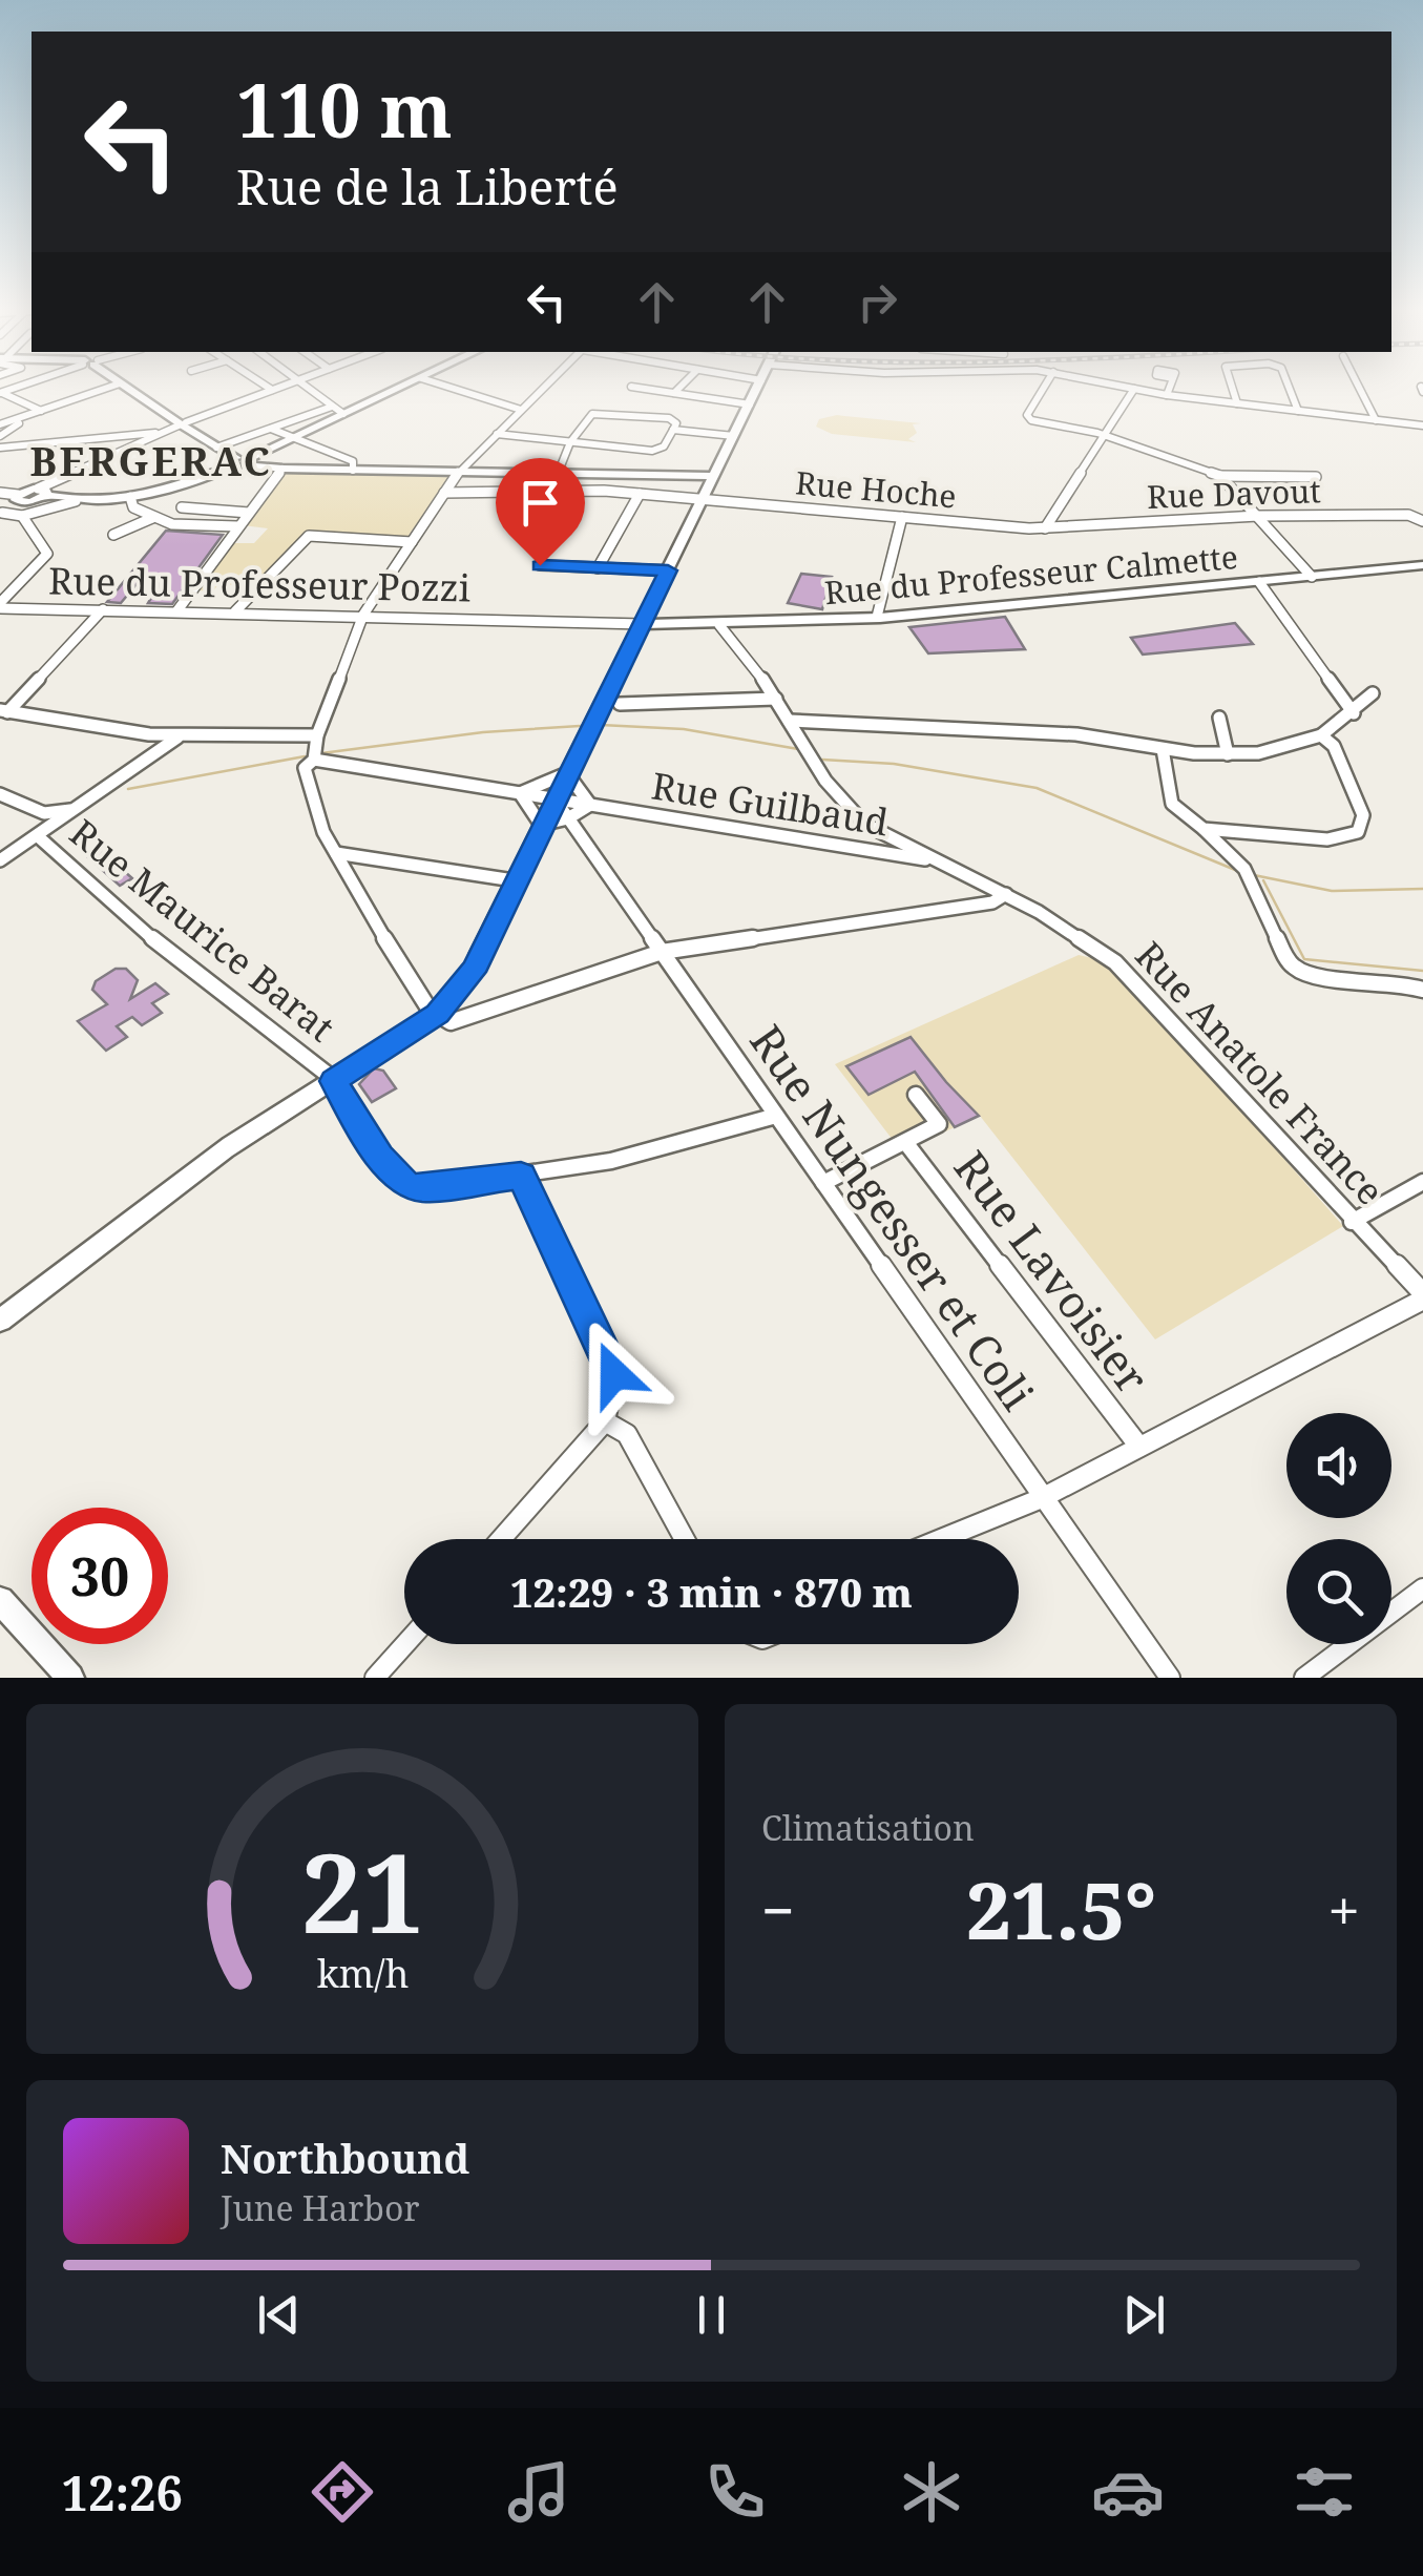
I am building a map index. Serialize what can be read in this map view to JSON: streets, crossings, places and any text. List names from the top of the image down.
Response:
{
  "streets": {
    "main road": ["Rue du Professeur Calmette"],
    "street": [
      "Rue Hoche",
      "Rue Davout",
      "Rue du Professeur Pozzi",
      "Rue Guilbaud",
      "Rue Maurice Barat",
      "Rue Anatole France",
      "Rue Nungesser et Coli",
      "Rue Lavoisier"
    ]
  },
  "crossings": [
    ["Rue Hoche", "Rue Davout"],
    ["Rue du Professeur Calmette", "Rue du Professeur Pozzi"],
    ["Rue du Professeur Calmette", "Rue Anatole France"],
    ["Rue Guilbaud", "Rue Anatole France"],
    ["Rue Guilbaud", "Rue Nungesser et Coli"]
  ],
  "districts": ["BERGERAC"],
  "page": {
    "turn": ["110 m", "Rue de la Liberté"],
    "limit": "30",
    "trip": "12:29 · 3 min · 870 m",
    "tile": "Climatisation",
    "heat": ["−", "21.5°", "+"],
    "song": ["Northbound", "June Harbor"],
    "tabs": "12:26",
    "gauge": ["21", "km/h"]
  }
}
